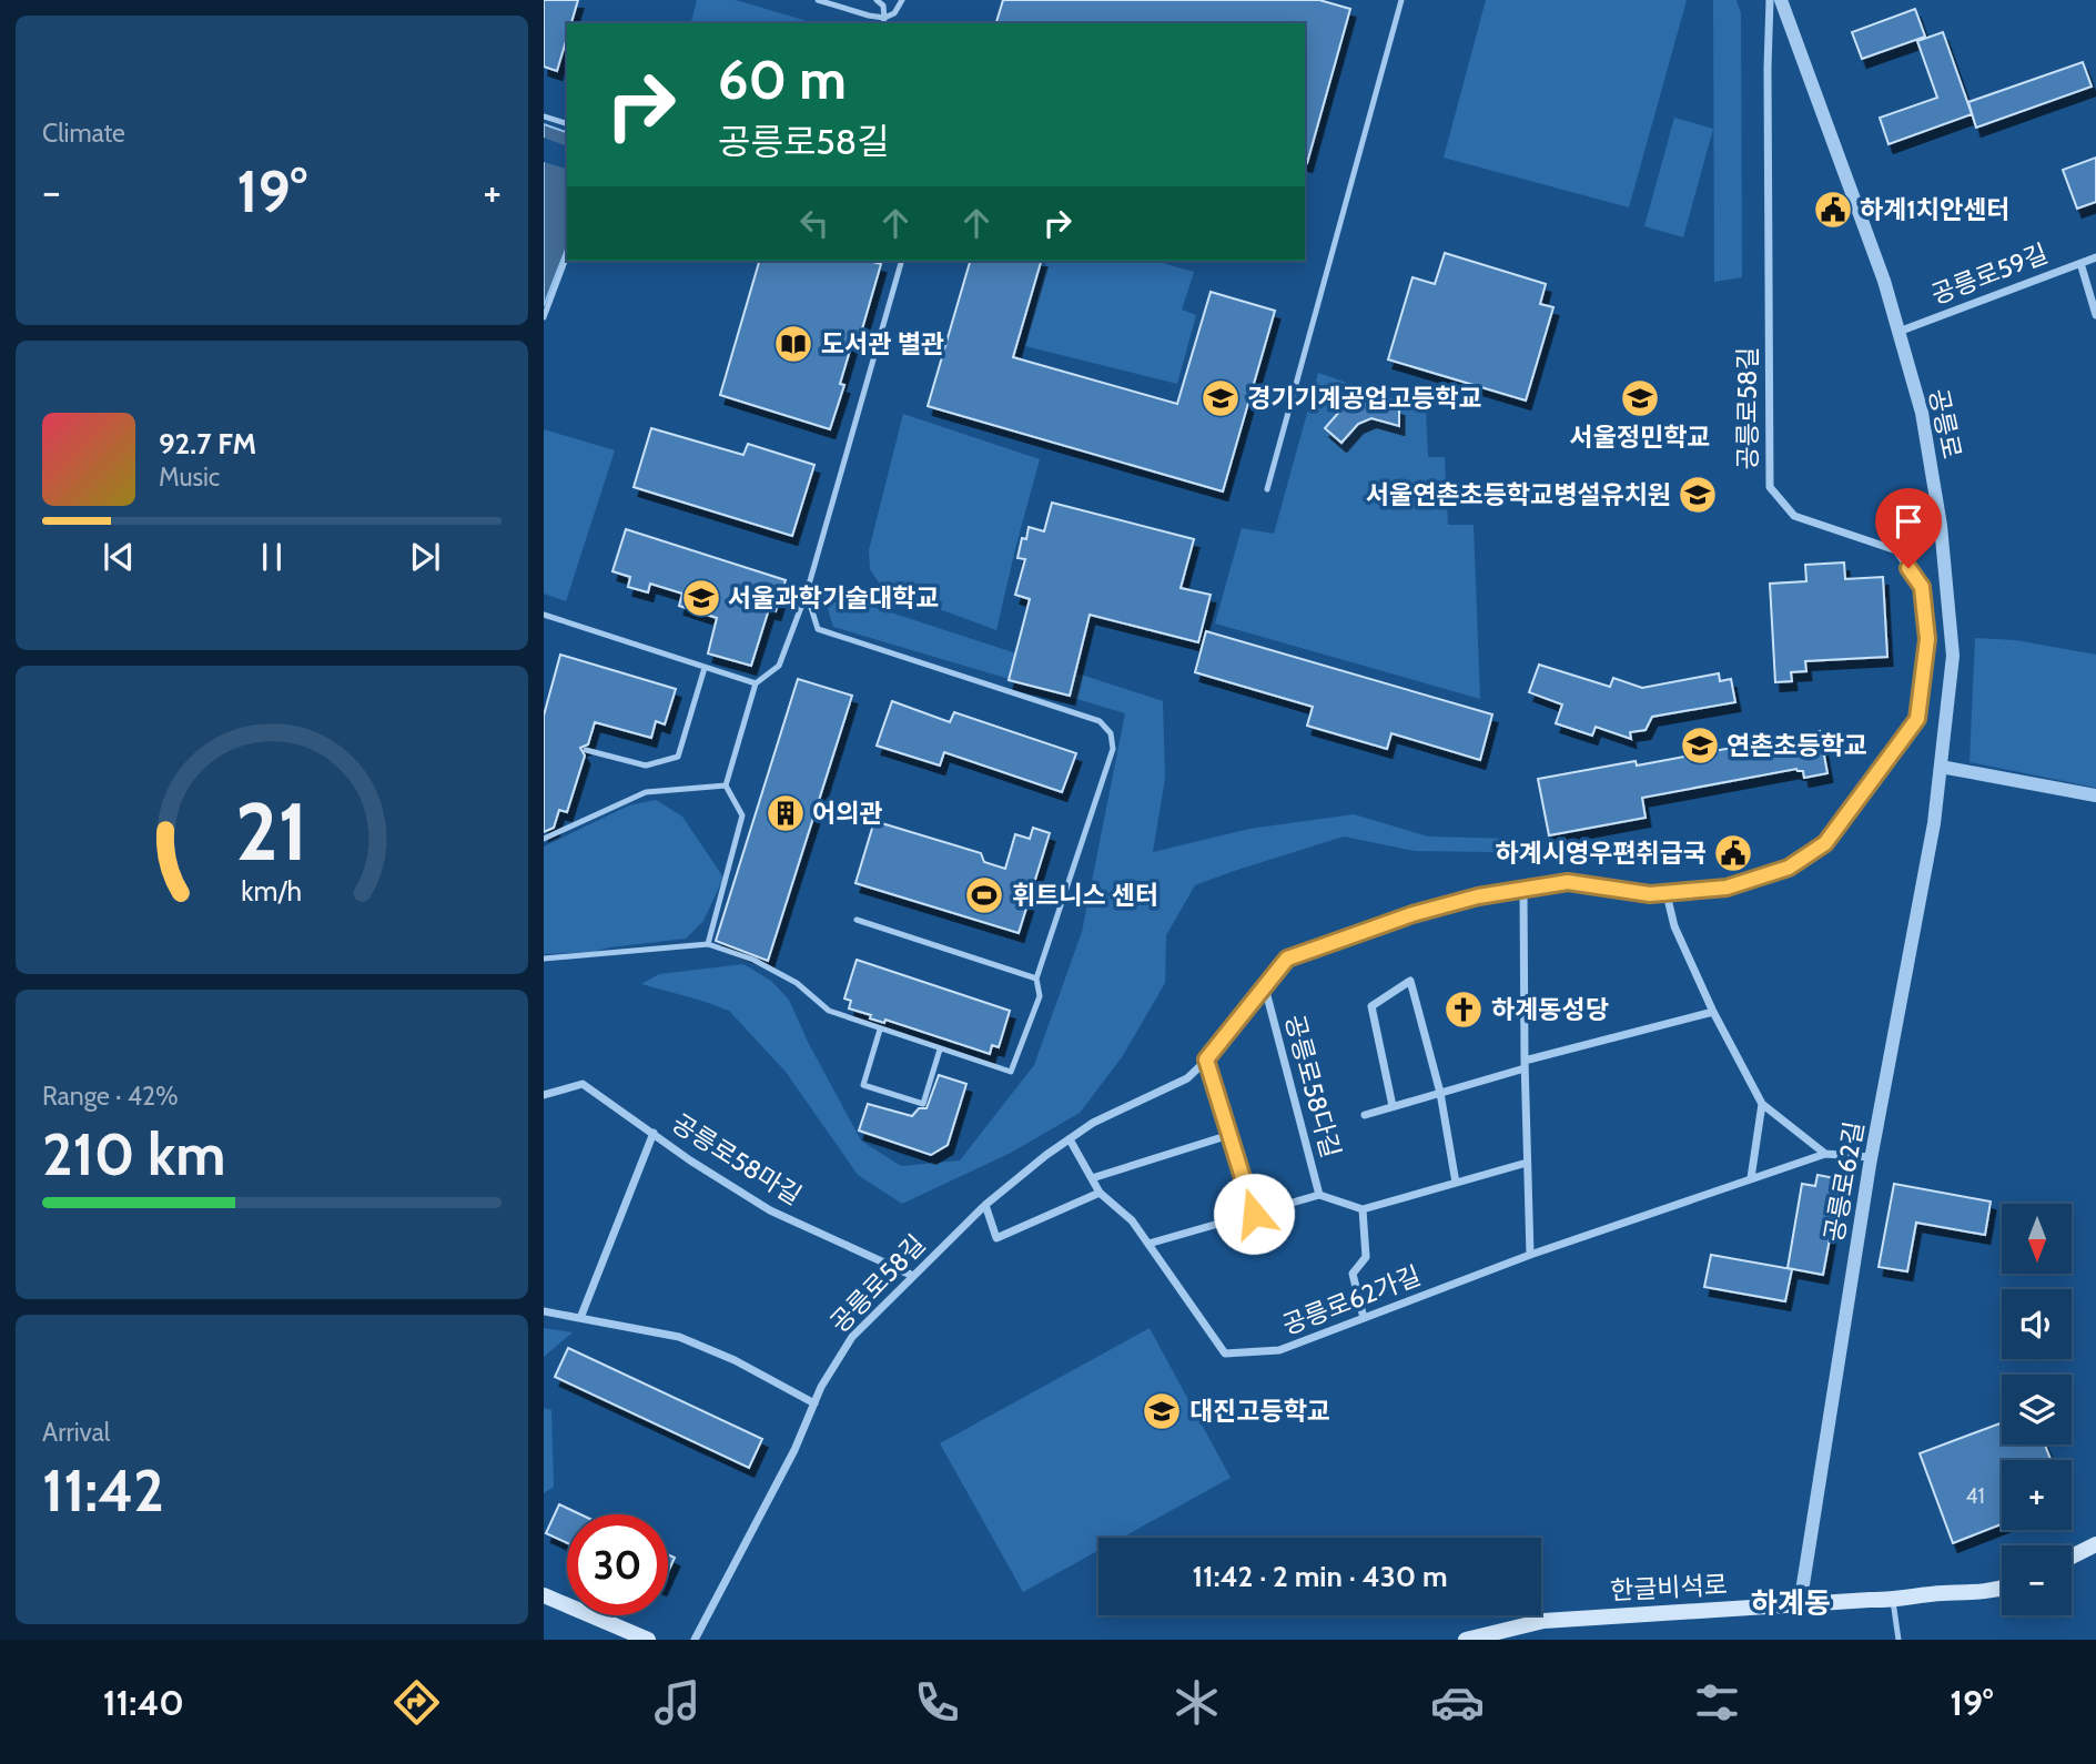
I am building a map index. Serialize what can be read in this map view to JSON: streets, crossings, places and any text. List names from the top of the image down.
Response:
{
  "streets": {
    "main road": ["한글비석로"],
    "street": [
      "공릉로59길",
      "공릉로58길",
      "공릉로",
      "공릉로58다길",
      "공릉로58마길",
      "공릉로62길",
      "공릉로62가길"
    ]
  },
  "crossings": [
    ["공릉로59길", "공릉로"],
    ["공릉로58길", "공릉로58다길"],
    ["공릉로58길", "공릉로58마길"],
    ["공릉로58길", "공릉로62가길"],
    ["공릉로", "공릉로62길"],
    ["공릉로58다길", "공릉로62가길"],
    ["공릉로62길", "공릉로62가길"],
    ["공릉로62길", "한글비석로"]
  ],
  "districts": ["하계동"],
  "places": {
    "public building": ["하계1치안센터", "하계시영우편취급국"],
    "library": ["도서관 별관"],
    "school or university": [
      "경기기계공업고등학교",
      "서울정민학교",
      "서울연촌초등학교병설유치원",
      "서울과학기술대학교",
      "연촌초등학교",
      "대진고등학교"
    ],
    "building": ["어의관"],
    "sports": ["휘트니스 센터"],
    "church": ["하계동성당"]
  },
  "house_numbers": ["41"],
  "north": "bottom",
  "page": {
    "tile": [
      "Climate",
      ["Range · 42%", "210 km"],
      ["Arrival", "11:42"]
    ],
    "turn": ["60 m", "공릉로58길"],
    "heat": ["−", "19°", "+"],
    "song": ["92.7 FM", "Music"],
    "map_buttons": ["+", "−"],
    "limit": "30",
    "trip": "11:42 · 2 min · 430 m",
    "tabs": ["11:40", "19°"],
    "gauge": ["21", "km/h"]
  }
}
